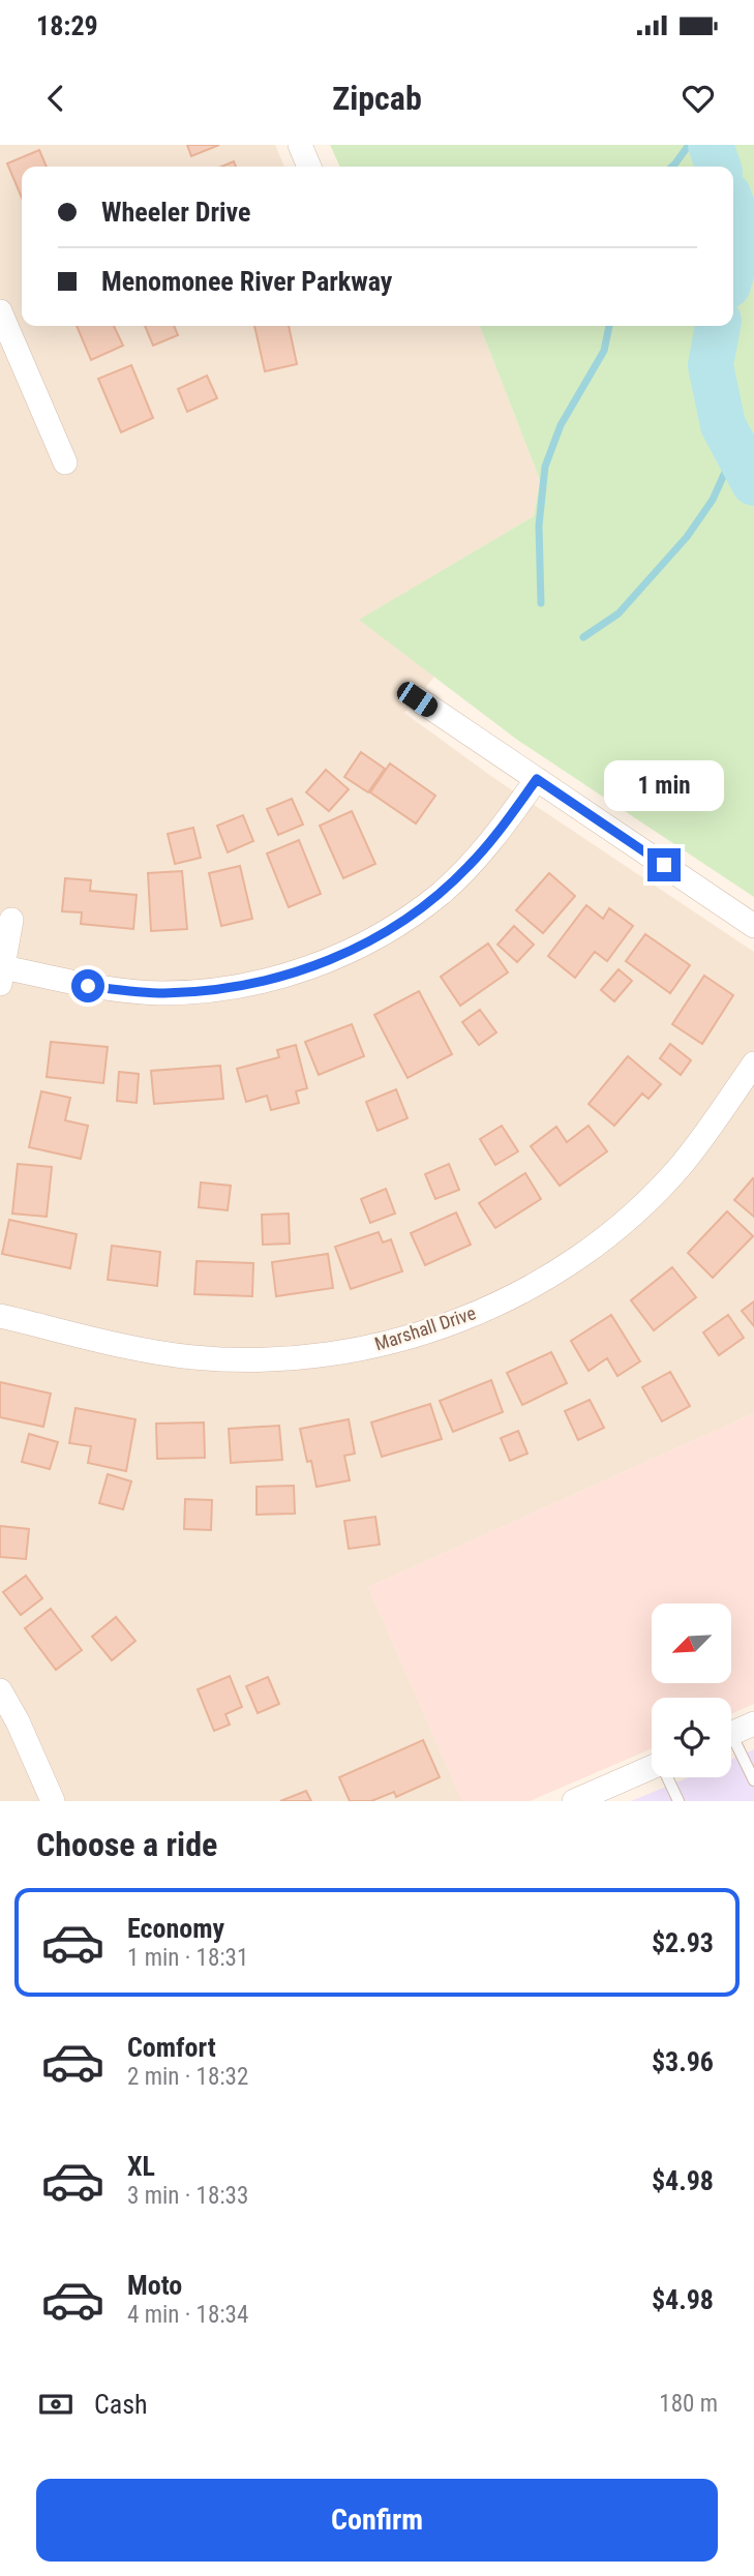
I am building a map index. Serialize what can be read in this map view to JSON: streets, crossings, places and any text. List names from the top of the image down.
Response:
{
  "streets": {
    "street": ["Marshall Drive"]
  },
  "north": "bottom left",
  "page": {
    "status": "18:29",
    "header": "Zipcab",
    "banner": ["Wheeler Drive", "Menomonee River Parkway"],
    "bubble": "1 min",
    "heading": "Choose a ride",
    "list": [
      {
        "name": "Economy",
        "note": "1 min · 18:31",
        "value": "$2.93"
      },
      {
        "name": "Comfort",
        "note": "2 min · 18:32",
        "value": "$3.96"
      },
      {
        "name": "XL",
        "note": "3 min · 18:33",
        "value": "$4.98"
      },
      {
        "name": "Moto",
        "note": "4 min · 18:34",
        "value": "$4.98"
      }
    ],
    "pay": ["Cash", "180 m"],
    "buttons": "Confirm"
  }
}
